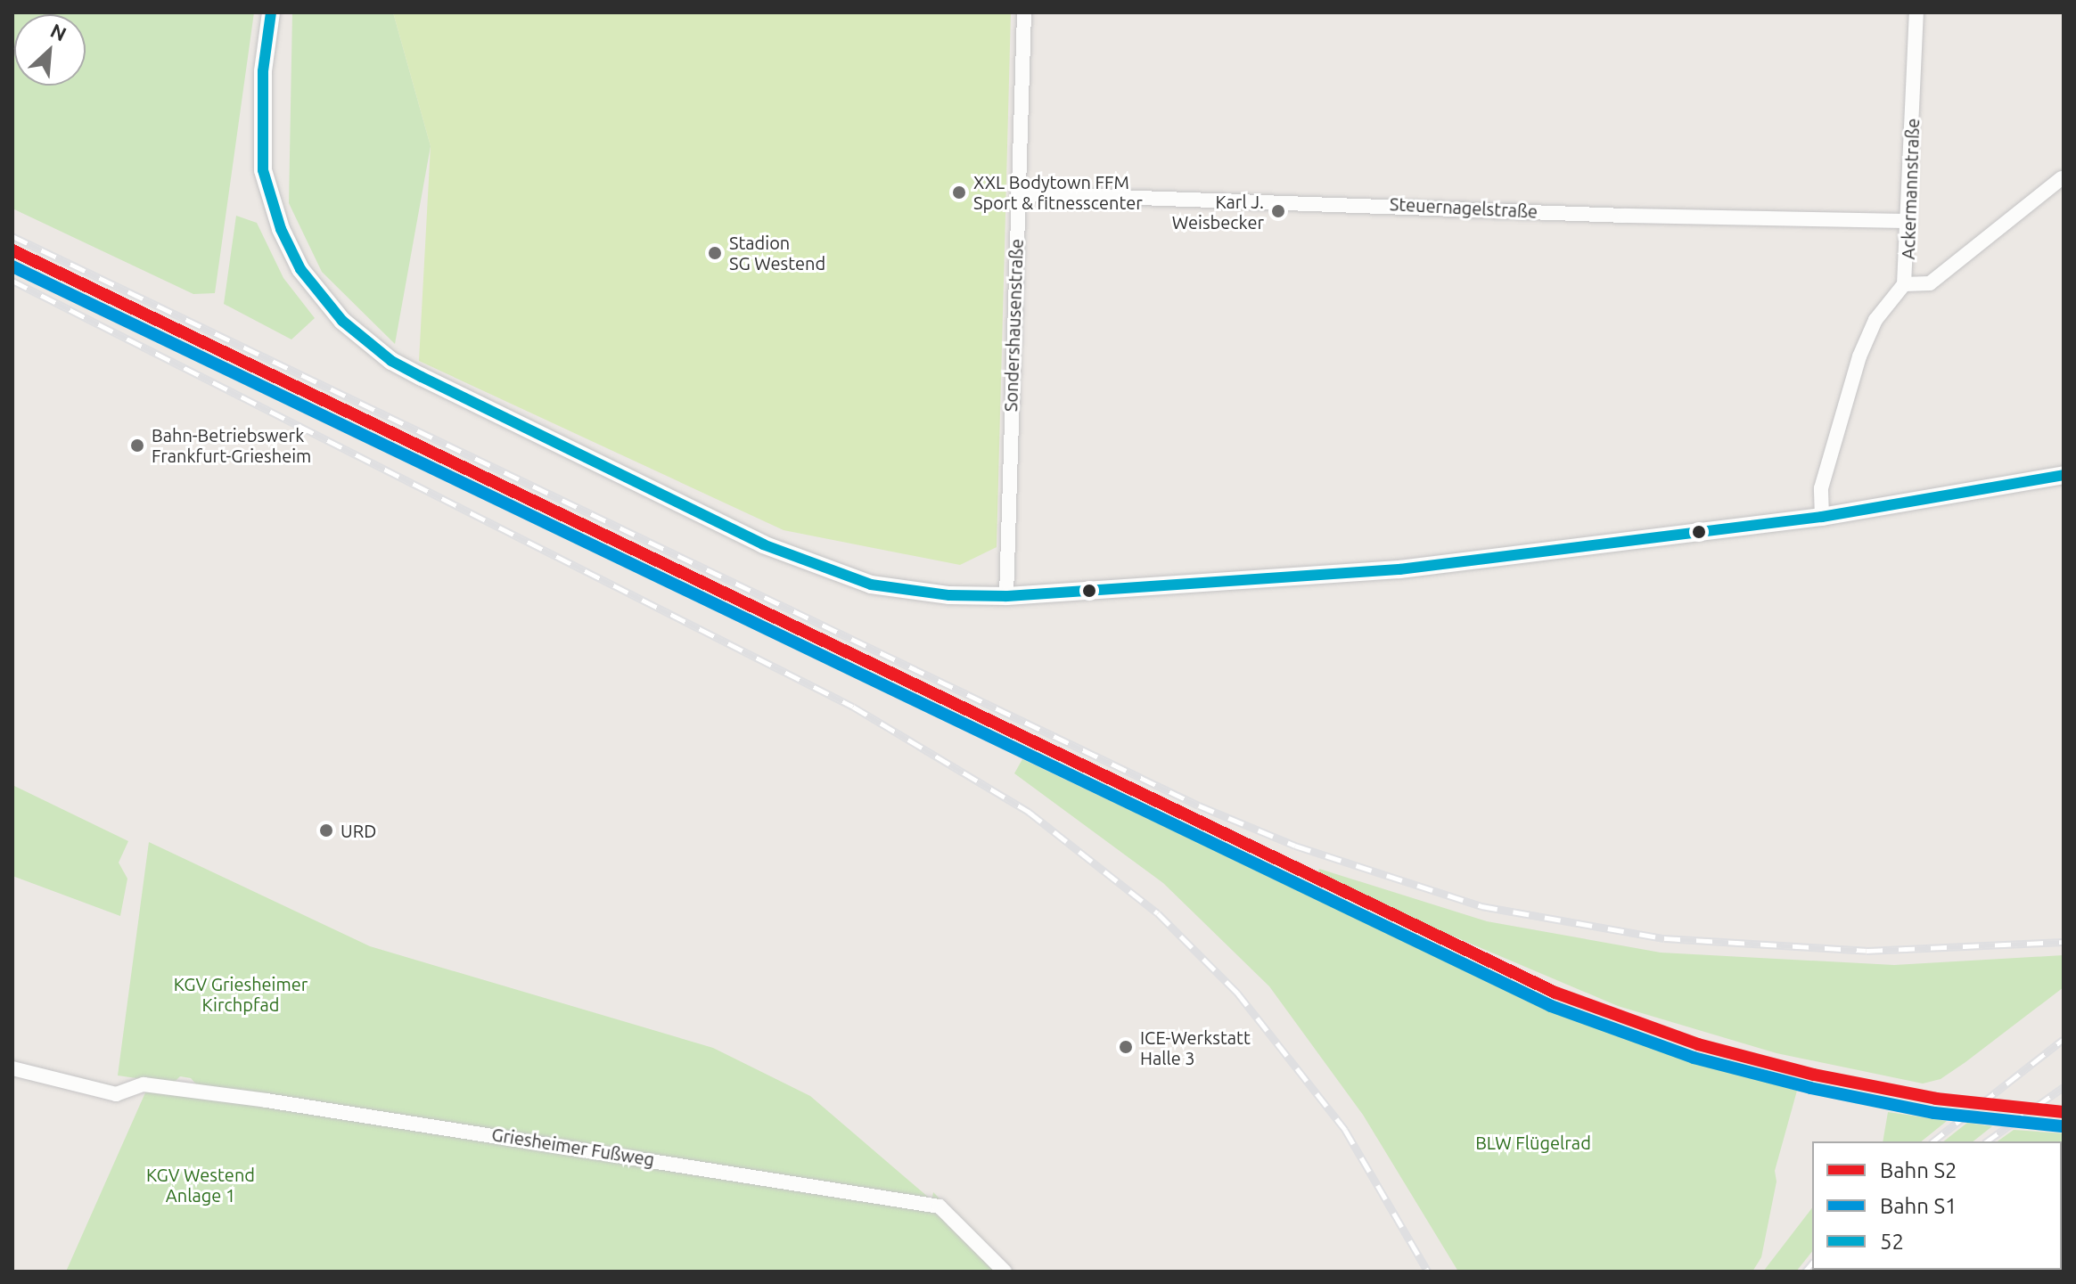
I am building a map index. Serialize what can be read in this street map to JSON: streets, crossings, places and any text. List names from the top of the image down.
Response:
{
  "streets": {
    "street": [
      "Ackermannstraße",
      "Steuernagelstraße",
      "Sondershausenstraße",
      "Griesheimer Fußweg"
    ]
  },
  "crossings": [
    ["Ackermannstraße", "Steuernagelstraße"],
    ["Steuernagelstraße", "Sondershausenstraße"]
  ],
  "parks": ["KGV Griesheimer Kirchpfad", "BLW Flügelrad", "KGV Westend Anlage 1"],
  "places": [
    "XXL Bodytown FFM Sport & fitnesscenter",
    "Karl J. Weisbecker",
    "Stadion SG Westend",
    "Bahn-Betriebswerk Frankfurt-Griesheim",
    "URD",
    "ICE-Werkstatt Halle 3"
  ],
  "lines": ["transit line 52", "rail line S2", "rail line S1"],
  "legend": ["Bahn S2", "Bahn S1", "52"],
  "north": "top right"
}
